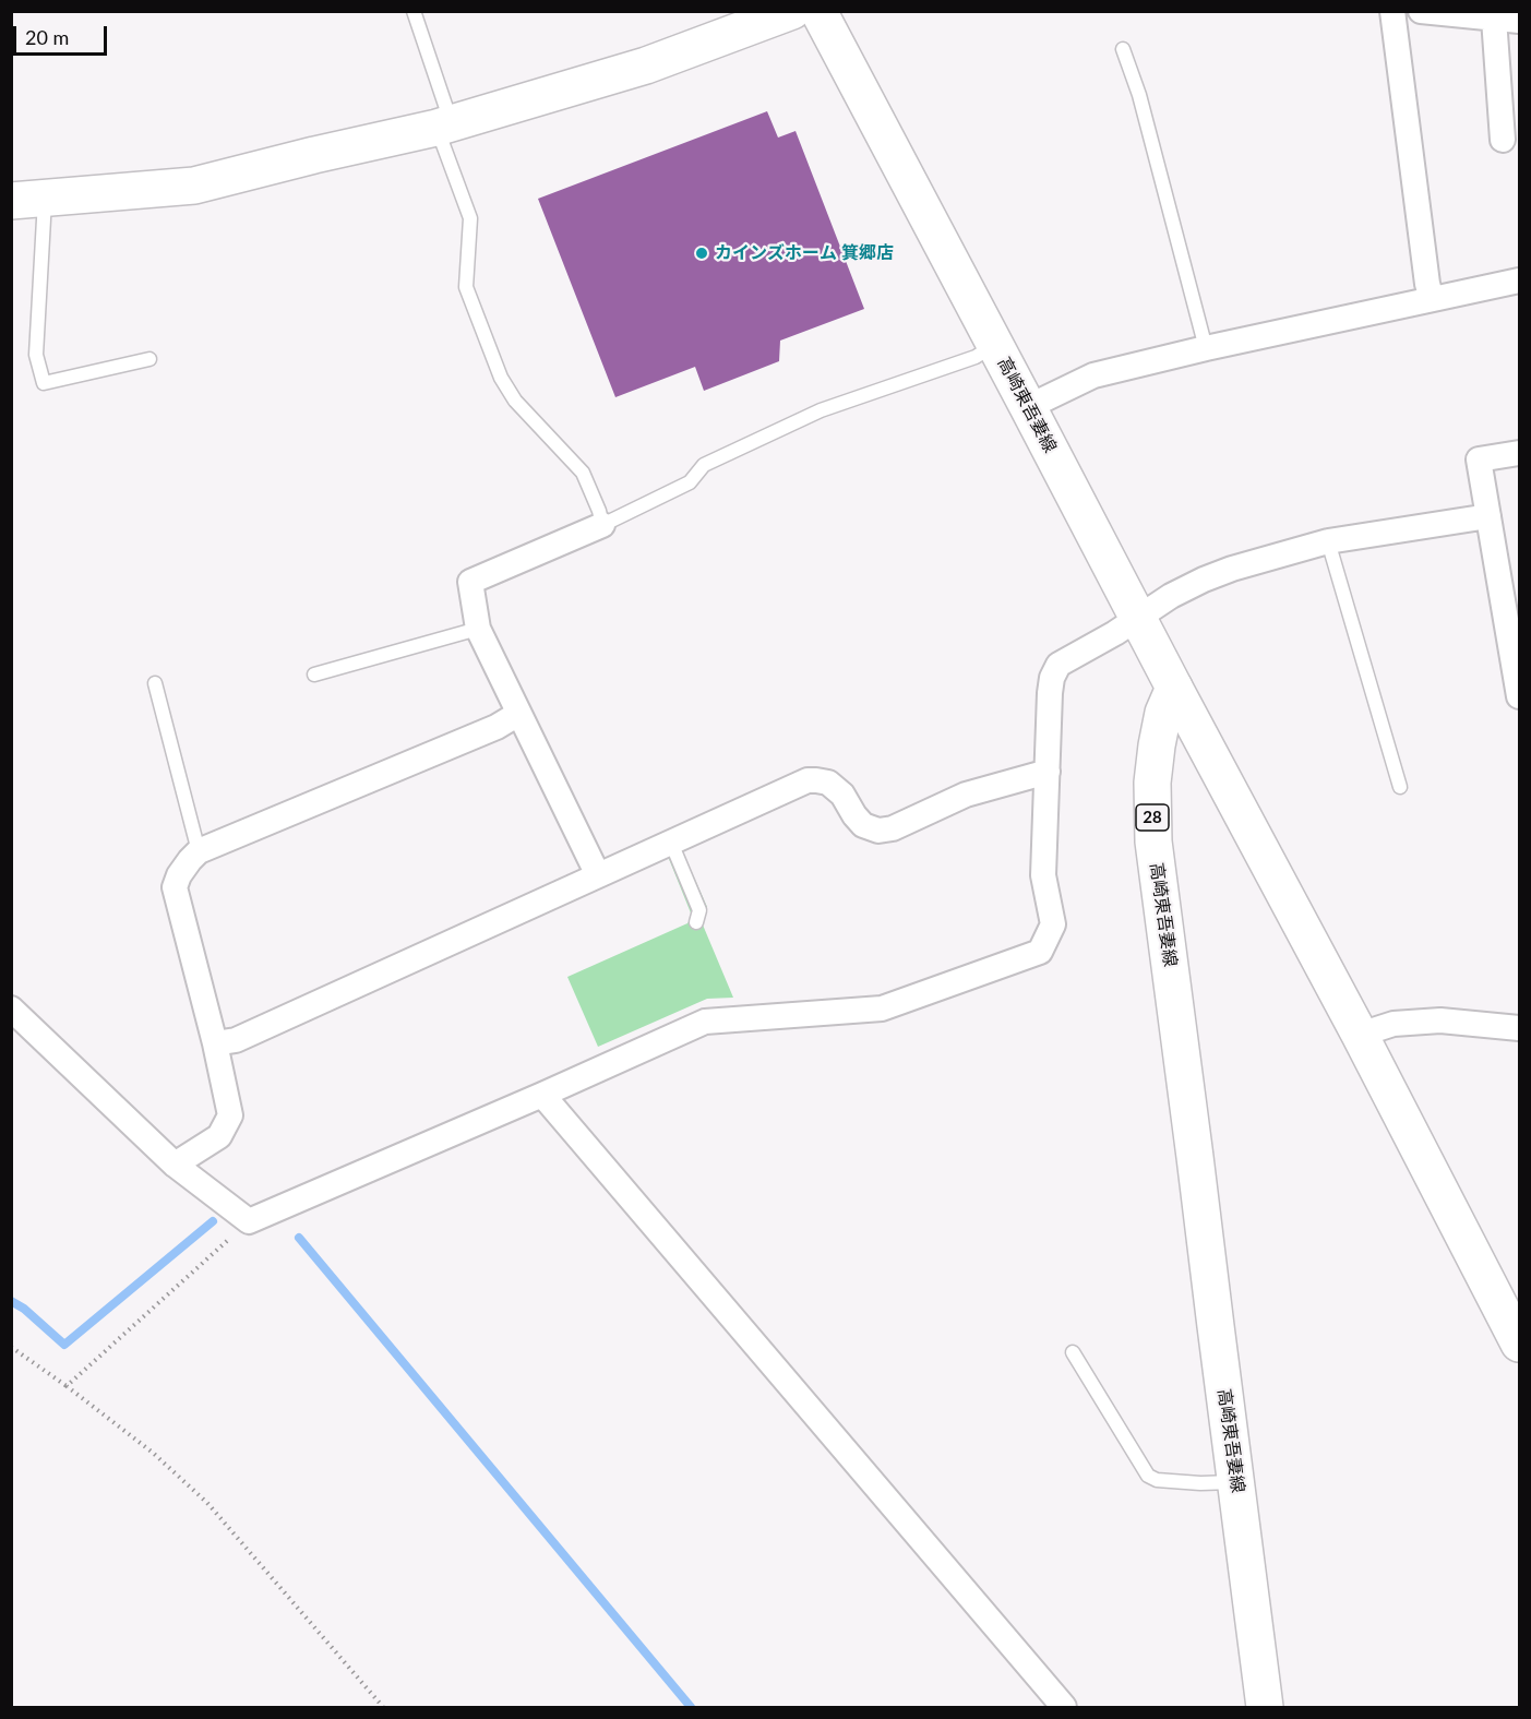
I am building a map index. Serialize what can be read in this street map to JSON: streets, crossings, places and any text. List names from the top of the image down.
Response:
{
  "streets": {
    "main road": ["高崎東吾妻線", "28"]
  },
  "places": ["カインズホーム 箕郷店"],
  "scale_bar": "20 m"
}
